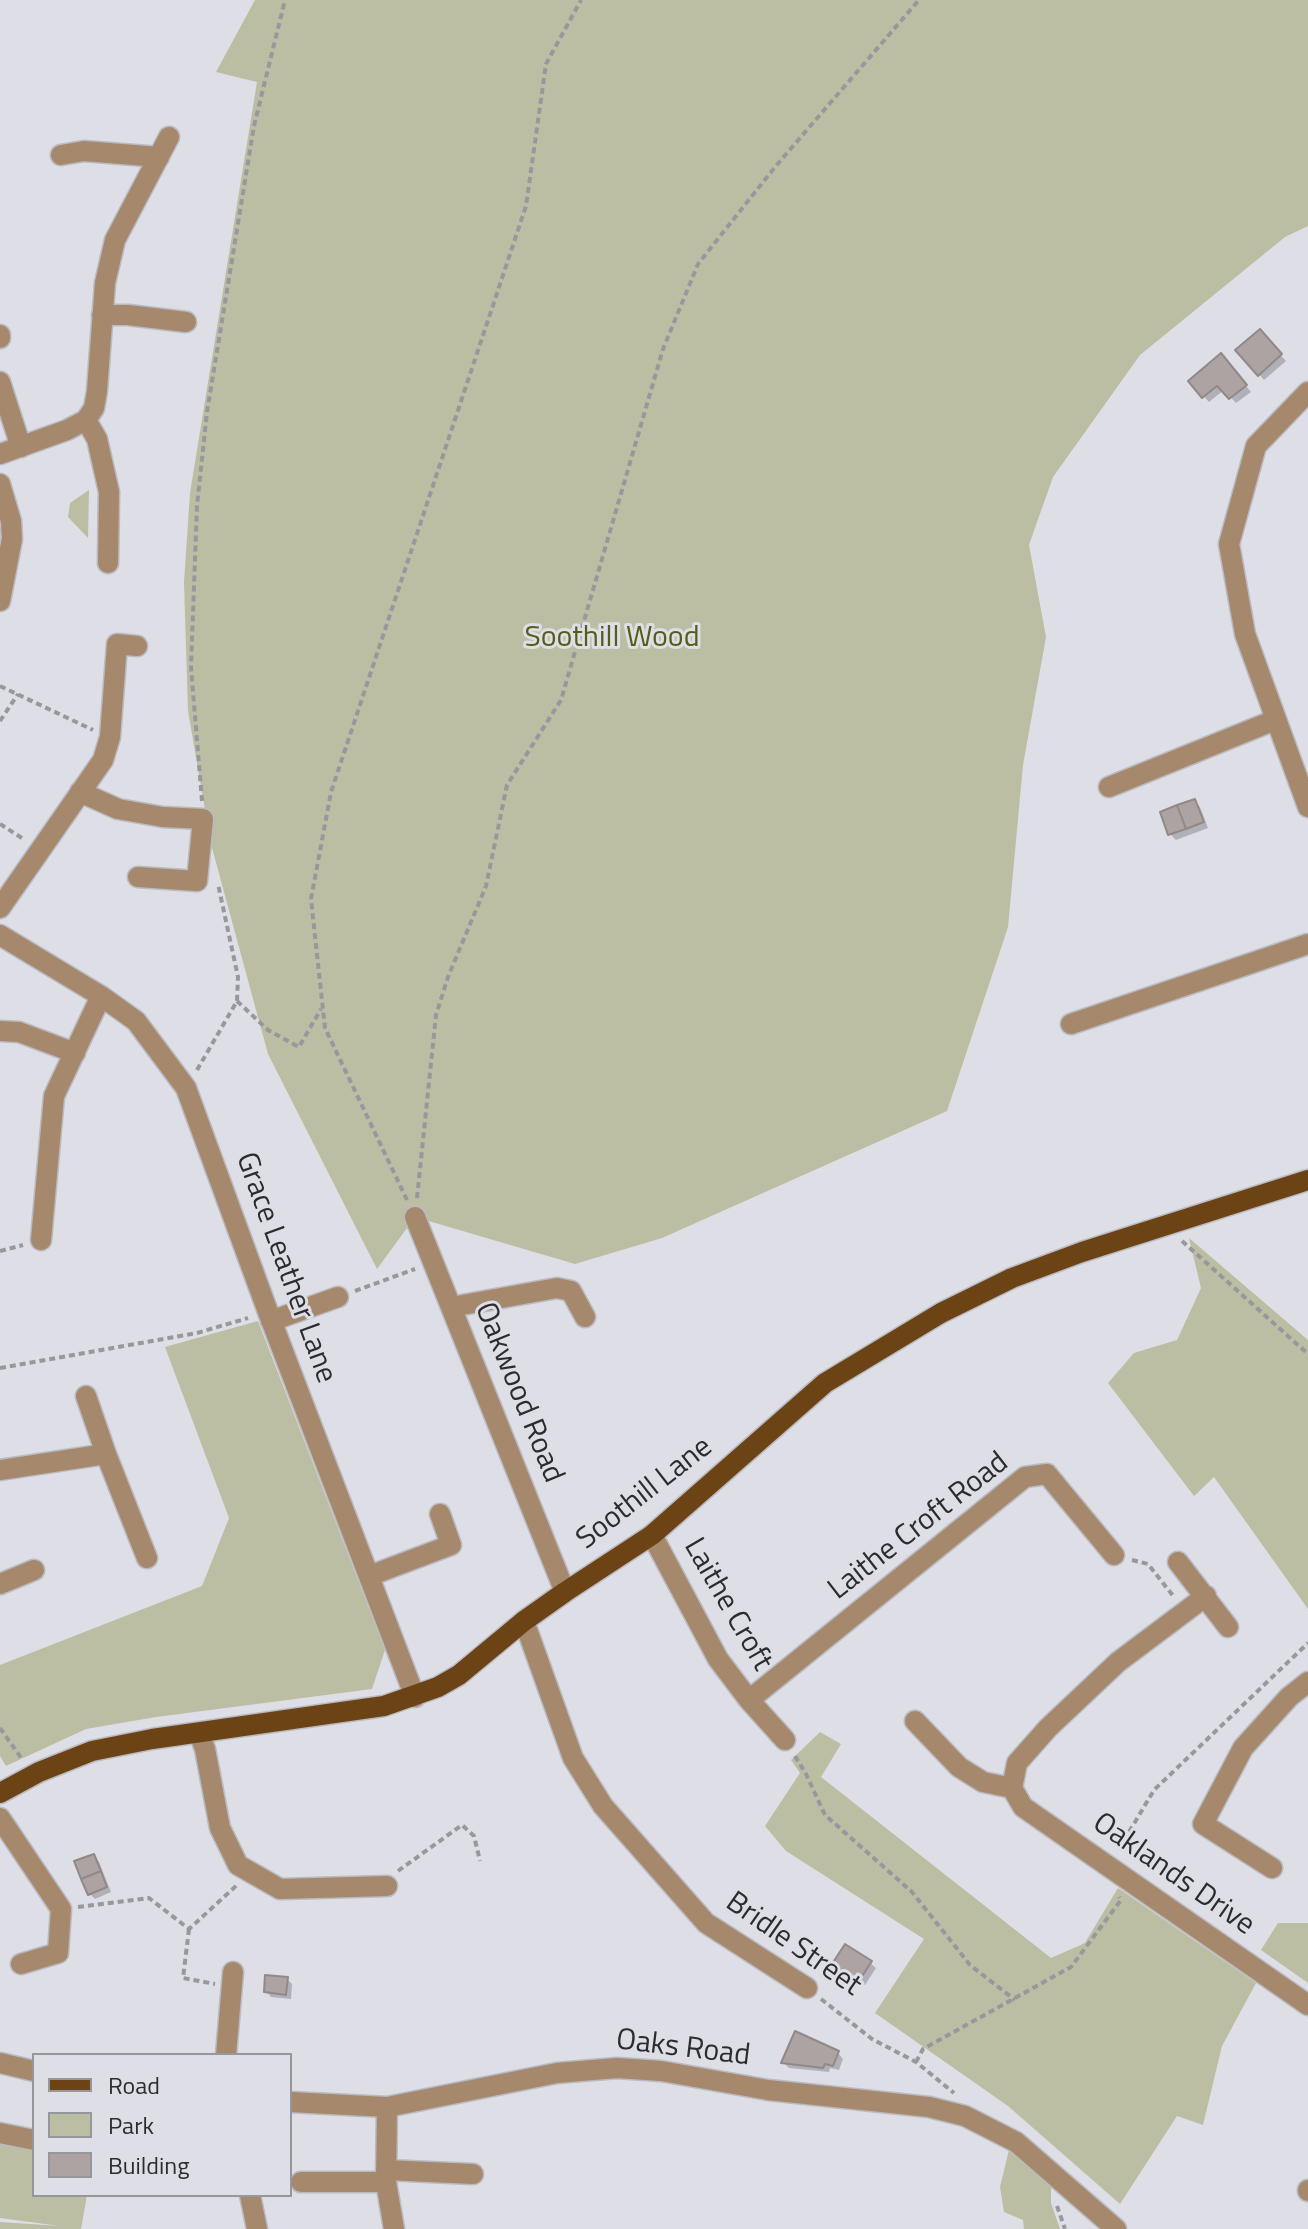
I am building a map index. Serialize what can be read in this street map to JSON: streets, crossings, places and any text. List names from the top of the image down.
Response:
{
  "streets": {
    "main road": ["Soothill Lane"],
    "street": [
      "Grace Leather Lane",
      "Oakwood Road",
      "Laithe Croft Road",
      "Laithe Croft",
      "Oaklands Drive",
      "Bridle Street",
      "Oaks Road"
    ]
  },
  "crossings": [
    ["Grace Leather Lane", "Soothill Lane"],
    ["Oakwood Road", "Soothill Lane"],
    ["Soothill Lane", "Laithe Croft"],
    ["Soothill Lane", "Bridle Street"],
    ["Laithe Croft Road", "Laithe Croft"]
  ],
  "parks": ["Soothill Wood"],
  "legend": ["Road", "Park", "Building"]
}
